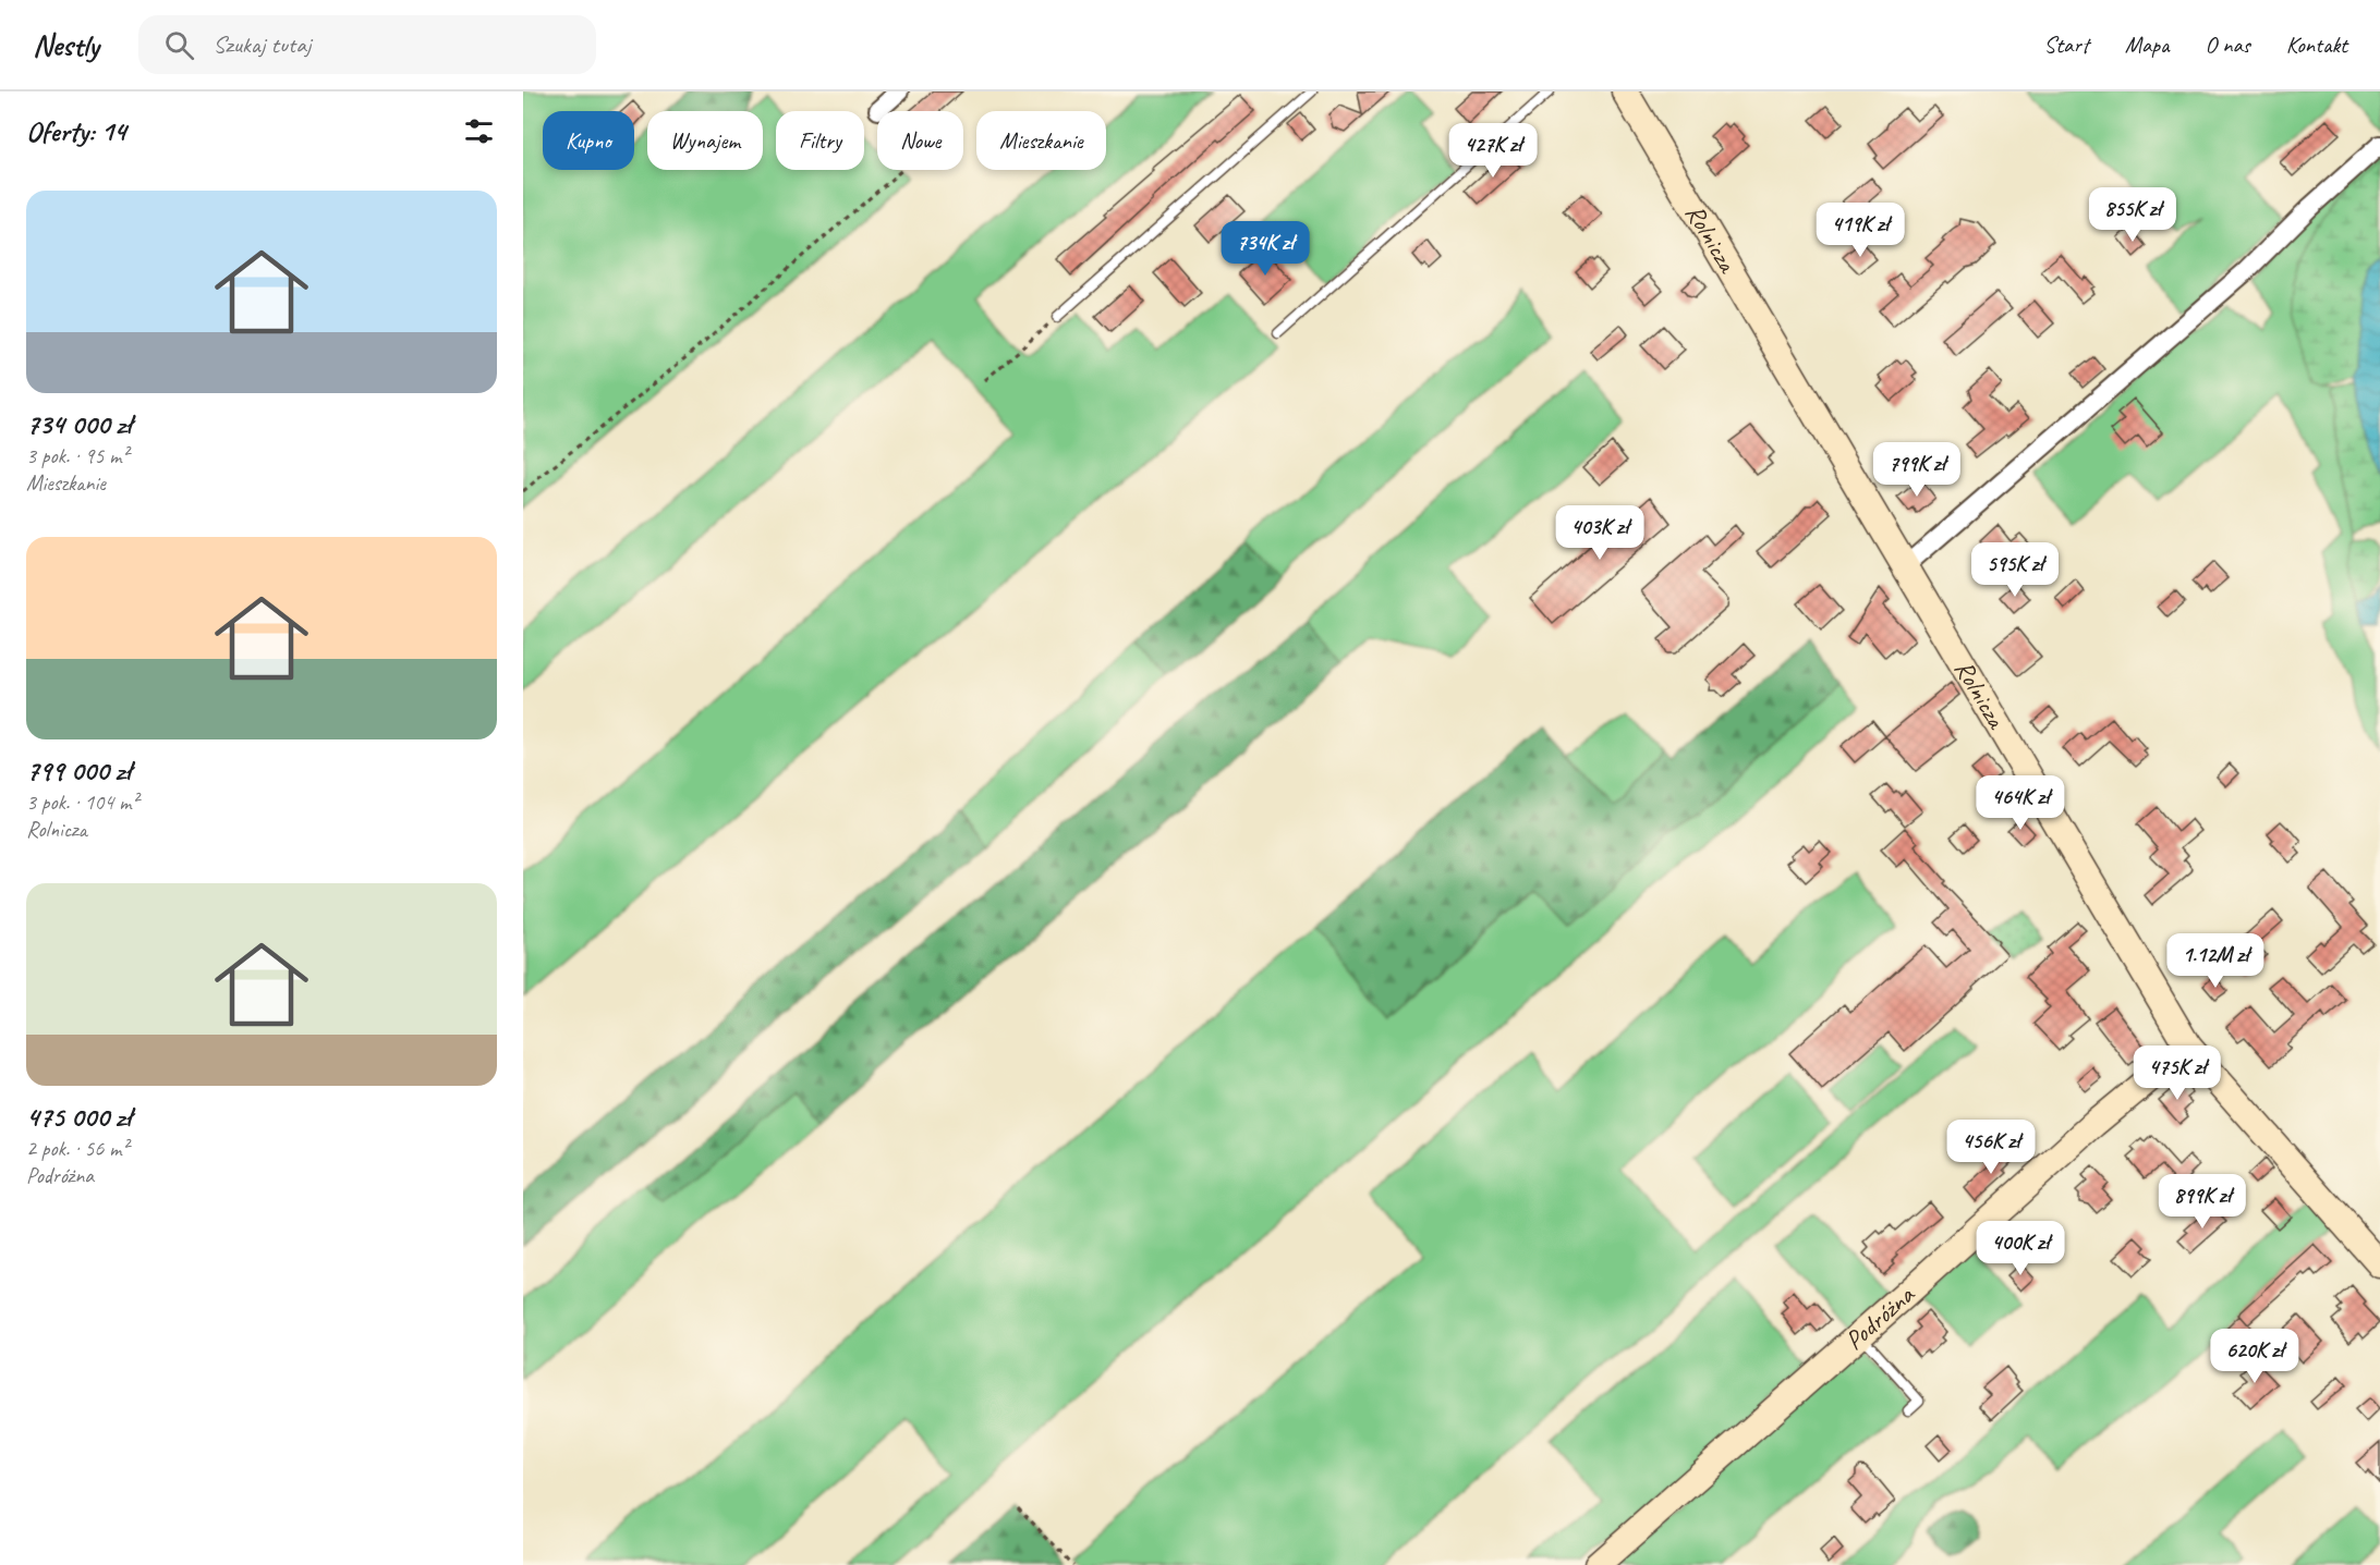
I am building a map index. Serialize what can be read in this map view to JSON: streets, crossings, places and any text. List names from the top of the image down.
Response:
{
  "streets": {
    "street": ["Rolnicza", "Podróżna"]
  },
  "crossings": [
    ["Rolnicza", "Podróżna"]
  ],
  "page": {
    "header": "Nestly",
    "search": "Szukaj tutaj",
    "nav": [
      "Start",
      "Mapa",
      "O nas",
      "Kontakt"
    ],
    "heading": "Oferty: 14",
    "chip": [
      "Kupno",
      "Wynajem",
      "Filtry",
      "Nowe",
      "Mieszkanie"
    ],
    "price": [
      "427K zł",
      "855K zł",
      "419K zł",
      "734K zł",
      "799K zł",
      "403K zł",
      "595K zł",
      "464K zł",
      "1.12M zł",
      "475K zł",
      "456K zł",
      "899K zł",
      "400K zł",
      "620K zł"
    ],
    "list": [
      {
        "name": "734 000 zł",
        "note": "3 pok. · 95 m² · Mieszkanie"
      },
      {
        "name": "799 000 zł",
        "note": "3 pok. · 104 m² · Rolnicza"
      },
      {
        "name": "475 000 zł",
        "note": "2 pok. · 56 m² · Podróżna"
      }
    ]
  }
}
